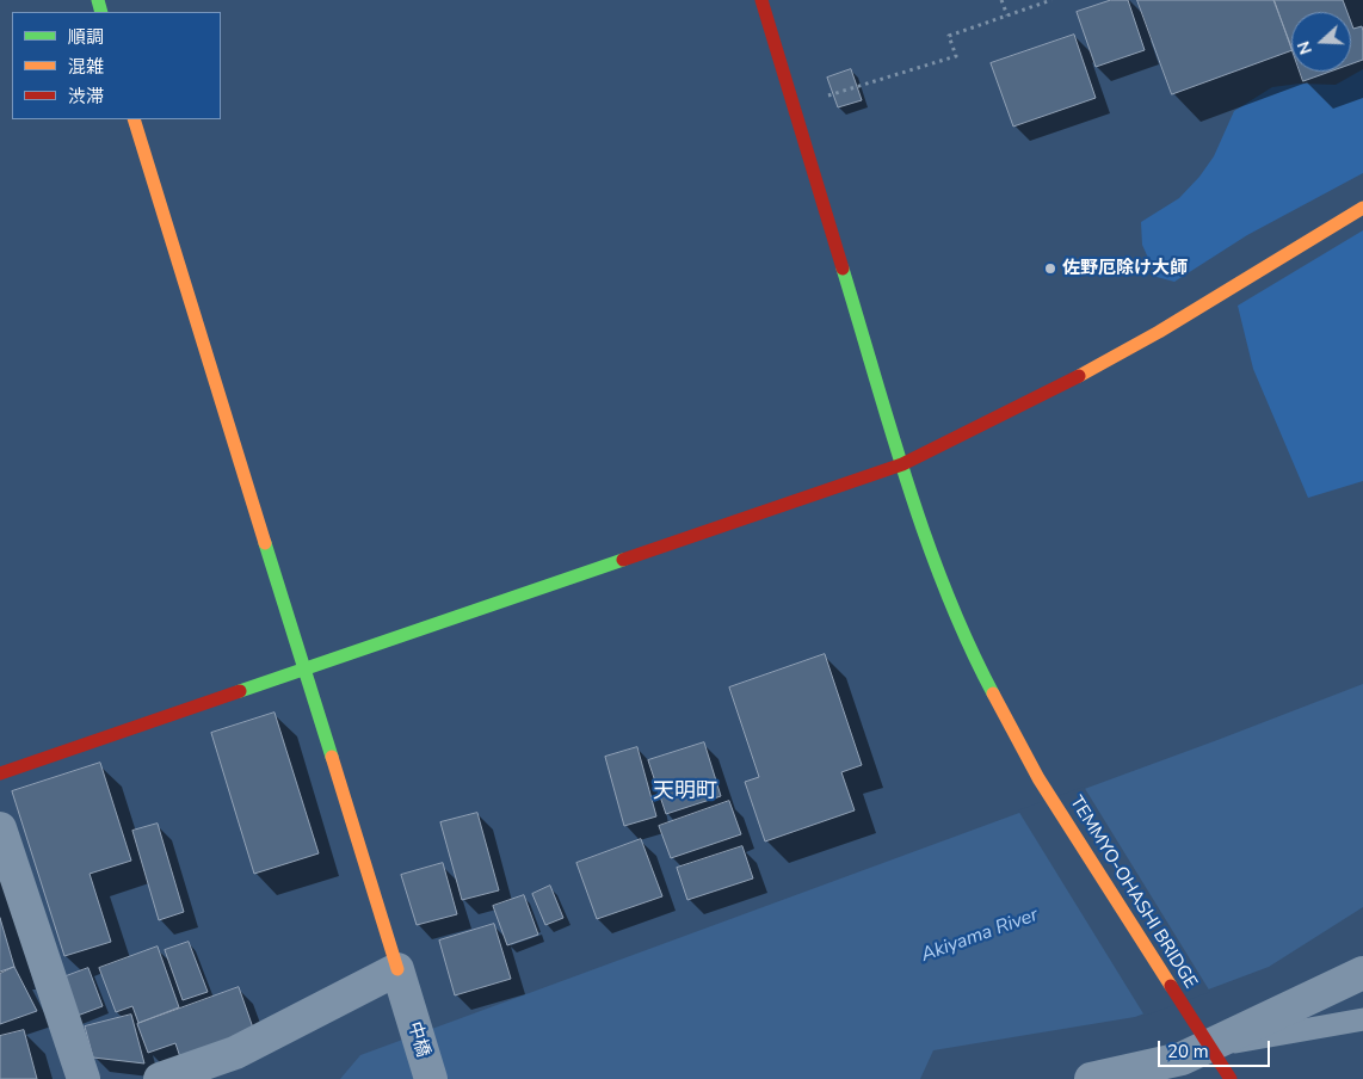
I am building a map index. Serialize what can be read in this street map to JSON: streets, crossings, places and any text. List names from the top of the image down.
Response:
{
  "streets": {
    "street": ["TEMMYO-OHASHI BRIDGE", "中橋"]
  },
  "districts": ["天明町"],
  "water": ["Akiyama River"],
  "places": ["佐野厄除け大師"],
  "legend": ["順調", "混雑", "渋滞"],
  "scale_bar": "20 m",
  "north": "left"
}
